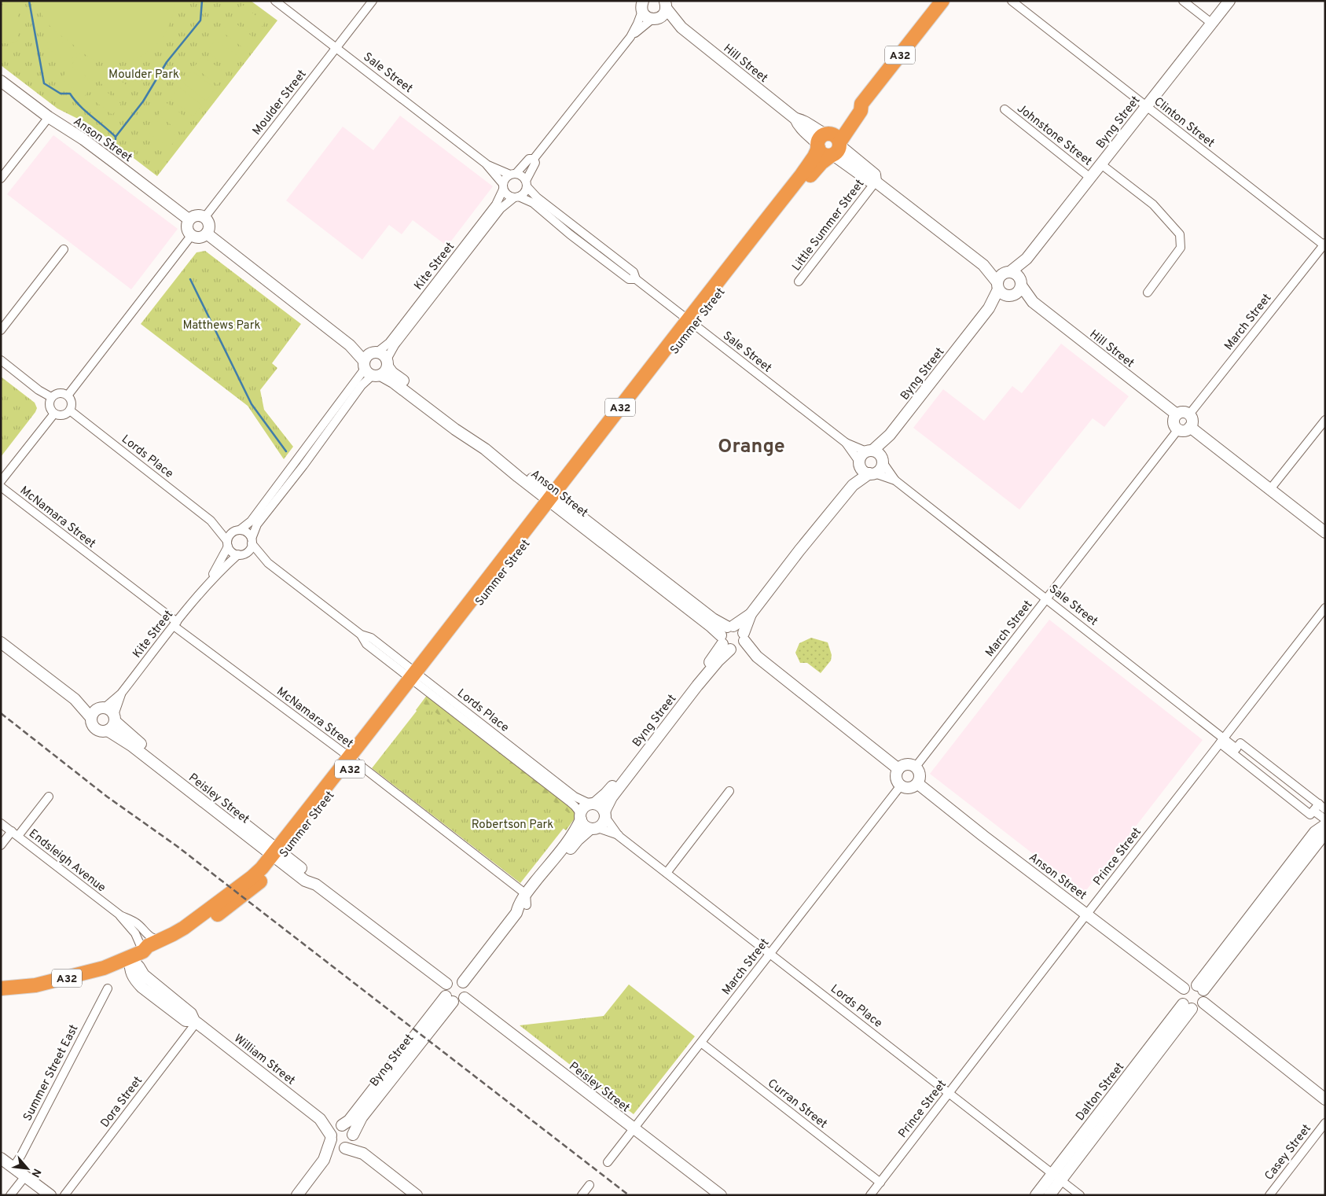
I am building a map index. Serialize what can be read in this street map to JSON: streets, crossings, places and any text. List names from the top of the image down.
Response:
{
  "streets": {
    "highway": ["A32", "Summer Street"],
    "street": [
      "Hill Street",
      "Sale Street",
      "Moulder Street",
      "Byng Street",
      "Clinton Street",
      "Johnstone Street",
      "Anson Street",
      "Little Summer Street",
      "Kite Street",
      "March Street",
      "Lords Place",
      "McNamara Street",
      "Peisley Street",
      "Prince Street",
      "Endsleigh Avenue",
      "William Street",
      "Summer Street East",
      "Dalton Street",
      "Dora Street",
      "Curran Street",
      "Casey Street"
    ]
  },
  "crossings": [
    ["A32", "Summer Street"],
    ["A32", "William Street"],
    ["Hill Street", "Byng Street"],
    ["Hill Street", "Little Summer Street"],
    ["Hill Street", "Summer Street"],
    ["Hill Street", "March Street"],
    ["Sale Street", "Moulder Street"],
    ["Sale Street", "Byng Street"],
    ["Sale Street", "Kite Street"],
    ["Sale Street", "Summer Street"],
    ["Sale Street", "March Street"],
    ["Sale Street", "Prince Street"],
    ["Moulder Street", "Anson Street"],
    ["Byng Street", "Clinton Street"],
    ["Byng Street", "Johnstone Street"],
    ["Byng Street", "Anson Street"],
    ["Byng Street", "Lords Place"],
    ["Byng Street", "Peisley Street"],
    ["Byng Street", "William Street"],
    ["Clinton Street", "March Street"],
    ["Anson Street", "Kite Street"],
    ["Anson Street", "Summer Street"],
    ["Anson Street", "March Street"],
    ["Anson Street", "Prince Street"],
    ["Anson Street", "Dalton Street"],
    ["Kite Street", "Lords Place"],
    ["Kite Street", "McNamara Street"],
    ["Kite Street", "Peisley Street"],
    ["Summer Street", "Lords Place"],
    ["Summer Street", "McNamara Street"],
    ["Summer Street", "Peisley Street"],
    ["Summer Street", "Endsleigh Avenue"],
    ["Summer Street", "William Street"],
    ["March Street", "Lords Place"],
    ["March Street", "Peisley Street"],
    ["March Street", "Curran Street"],
    ["Lords Place", "Prince Street"],
    ["Lords Place", "Dalton Street"],
    ["Prince Street", "Curran Street"],
    ["William Street", "Dora Street"]
  ],
  "districts": ["Orange"],
  "parks": ["Moulder Park", "Matthews Park", "Robertson Park"],
  "north": "bottom right"
}
